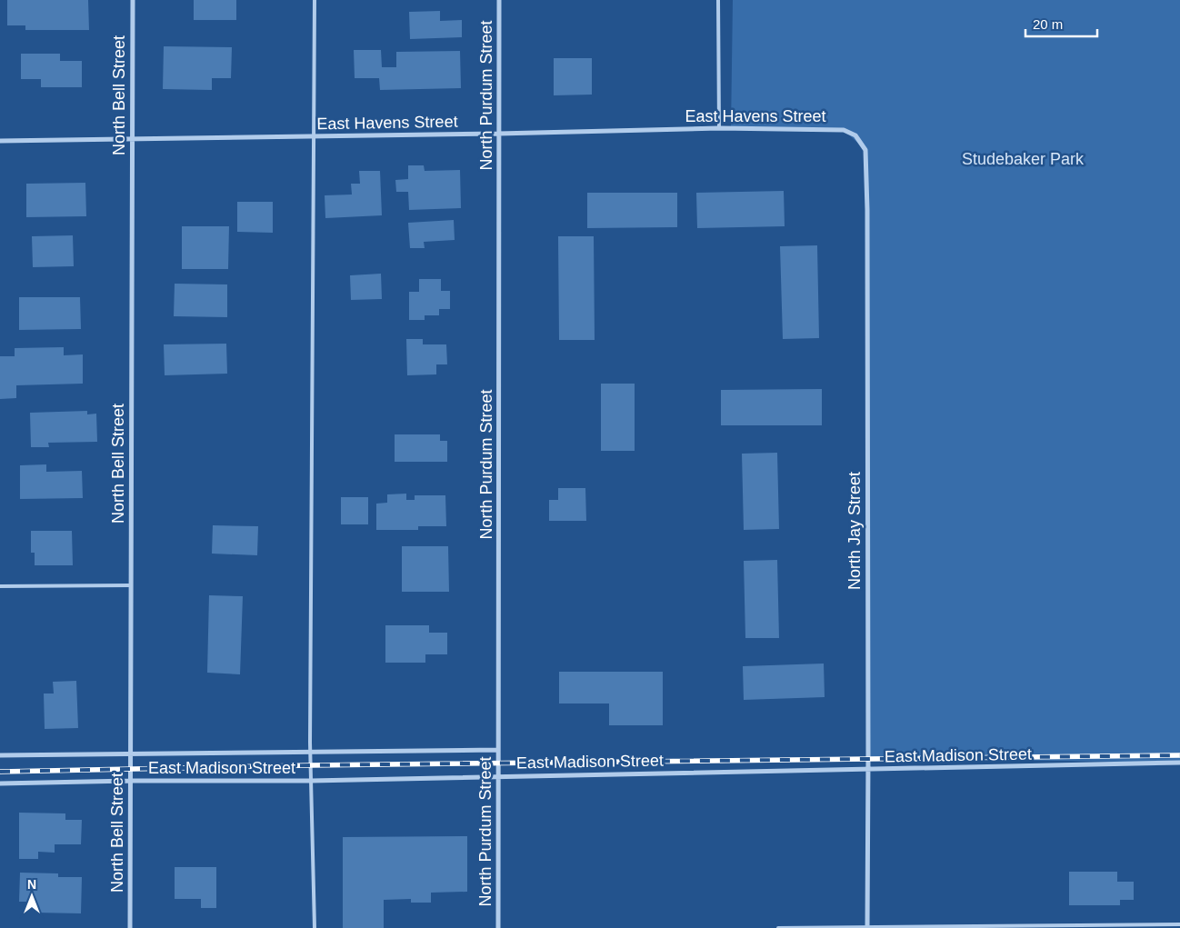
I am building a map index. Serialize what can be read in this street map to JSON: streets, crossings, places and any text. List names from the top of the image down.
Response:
{
  "streets": {
    "street": [
      "North Bell Street",
      "North Purdum Street",
      "East Havens Street",
      "North Jay Street",
      "East Madison Street"
    ]
  },
  "crossings": [
    ["North Bell Street", "East Havens Street"],
    ["North Bell Street", "East Madison Street"],
    ["North Purdum Street", "East Havens Street"],
    ["North Purdum Street", "East Madison Street"],
    ["East Havens Street", "North Jay Street"],
    ["North Jay Street", "East Madison Street"]
  ],
  "parks": ["Studebaker Park"],
  "scale_bar": "20 m",
  "north": "top"
}
